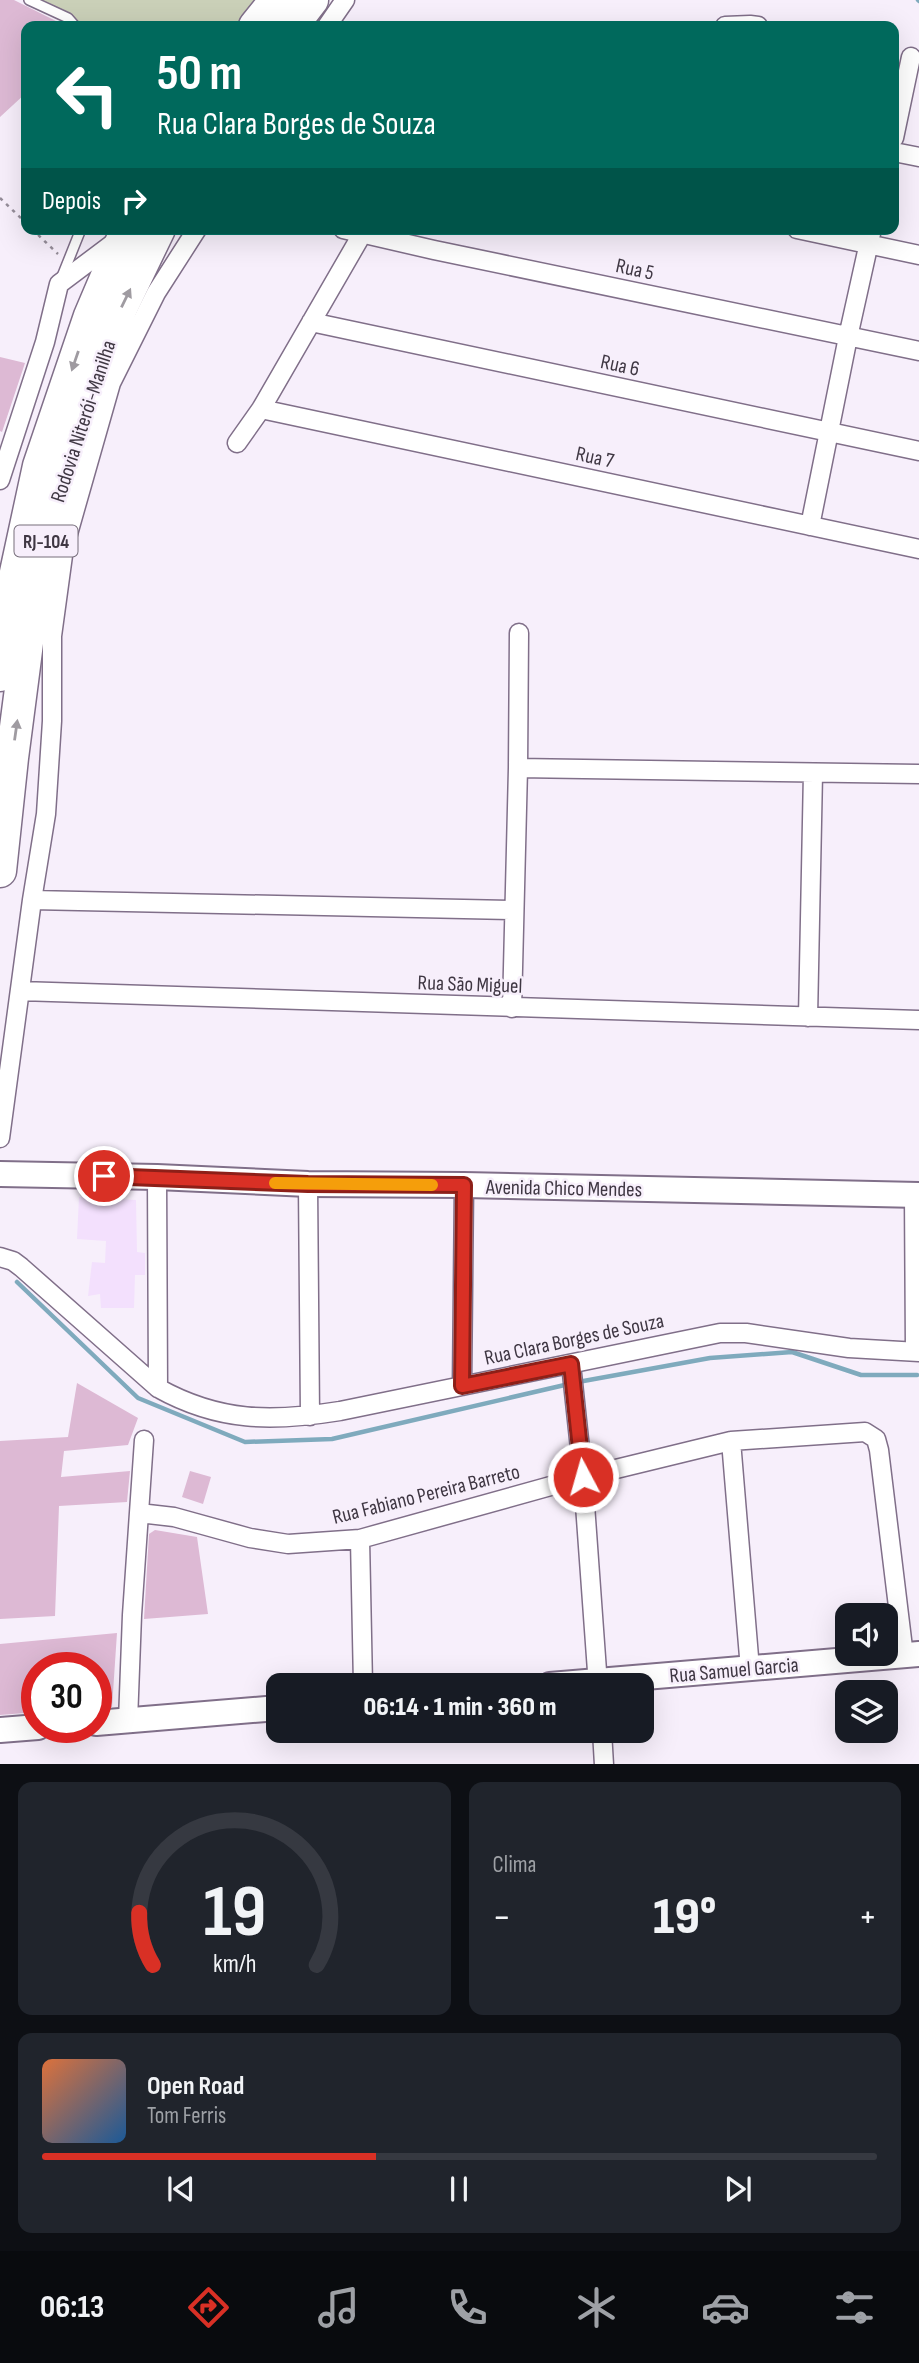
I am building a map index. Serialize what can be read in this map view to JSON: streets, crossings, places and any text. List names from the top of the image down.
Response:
{
  "streets": {
    "highway": ["Rodovia Niterói-Manilha", "RJ-104"],
    "street": [
      "Rua 5",
      "Rua 6",
      "Rua 7",
      "Rua São Miguel",
      "Avenida Chico Mendes",
      "Rua Clara Borges de Souza",
      "Rua Fabiano Pereira Barreto",
      "Rua Samuel Garcia"
    ]
  },
  "crossings": [
    ["Rua Fabiano Pereira Barreto", "Rua Samuel Garcia"]
  ],
  "page": {
    "turn": ["50 m", "Rua Clara Borges de Souza"],
    "then": "Depois",
    "limit": "30",
    "trip": "06:14 · 1 min · 360 m",
    "tile": "Clima",
    "heat": ["−", "19°", "+"],
    "song": ["Open Road", "Tom Ferris"],
    "tabs": "06:13",
    "gauge": ["19", "km/h"]
  }
}
